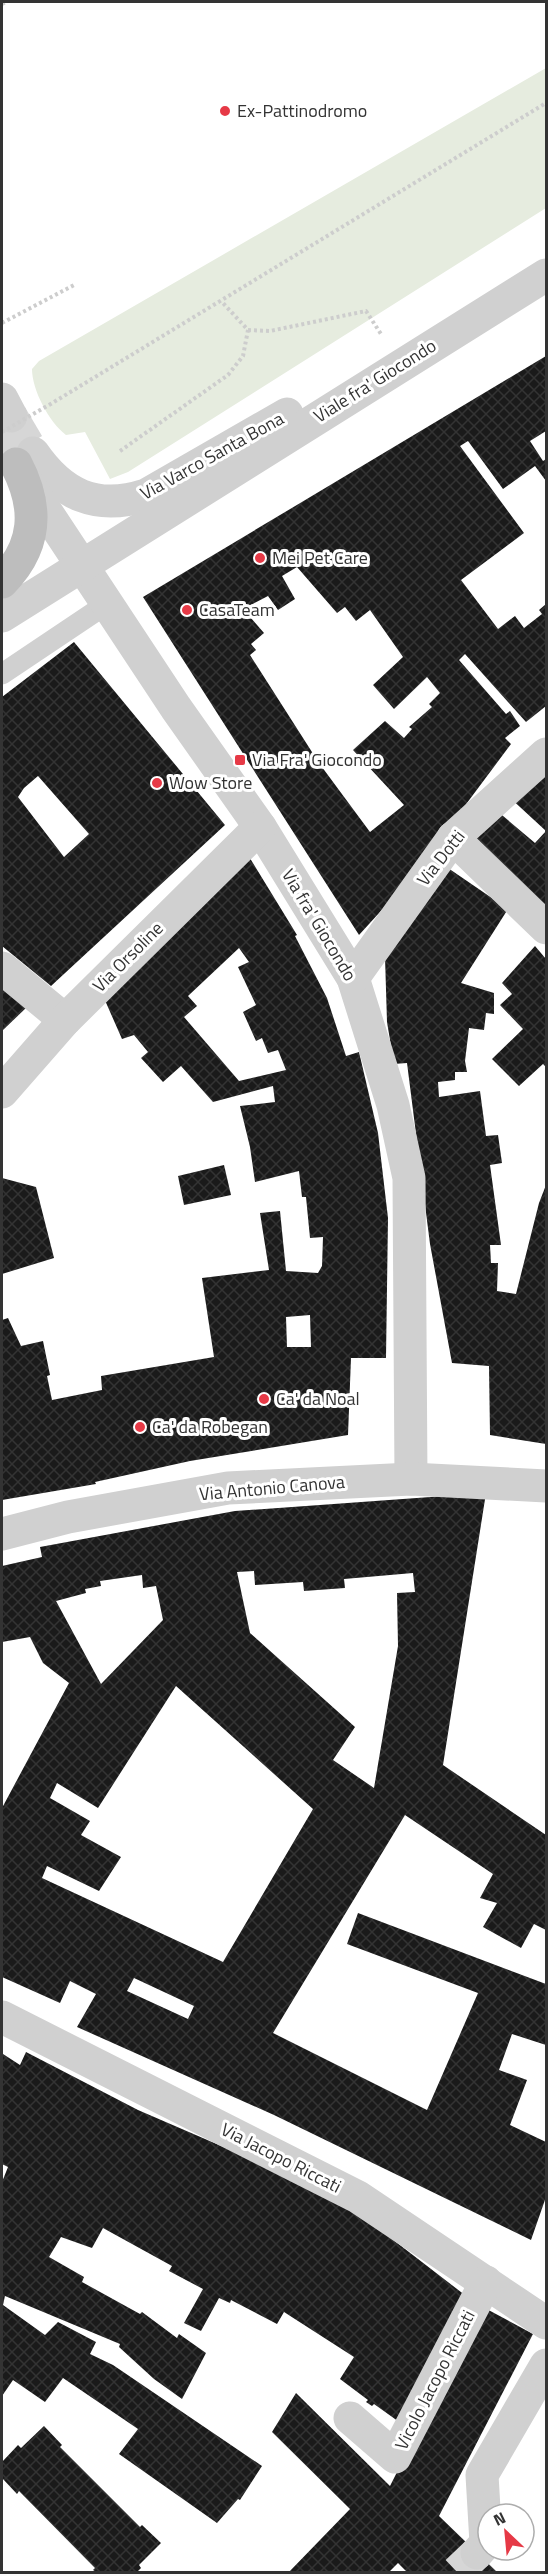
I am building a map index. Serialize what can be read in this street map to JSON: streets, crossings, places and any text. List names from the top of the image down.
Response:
{
  "streets": {
    "street": [
      "Viale fra' Giocondo",
      "Via Varco Santa Bona",
      "Via Dotti",
      "Via fra' Giocondo",
      "Via Orsoline",
      "Via Antonio Canova",
      "Via Jacopo Riccati",
      "Vicolo Jacopo Riccati"
    ]
  },
  "crossings": [
    ["Viale fra' Giocondo", "Via Varco Santa Bona"],
    ["Viale fra' Giocondo", "Via fra' Giocondo"],
    ["Via Varco Santa Bona", "Via fra' Giocondo"],
    ["Via Dotti", "Via fra' Giocondo"],
    ["Via fra' Giocondo", "Via Orsoline"],
    ["Via fra' Giocondo", "Via Antonio Canova"],
    ["Via Jacopo Riccati", "Vicolo Jacopo Riccati"]
  ],
  "places": {
    "other": [
      "Ex-Pattinodromo",
      "Mei Pet Care",
      "CasaTeam",
      "Wow Store",
      "Ca' da Noal",
      "Ca' da Robegan"
    ],
    "transit": ["Via Fra' Giocondo"]
  },
  "north": "top left"
}
